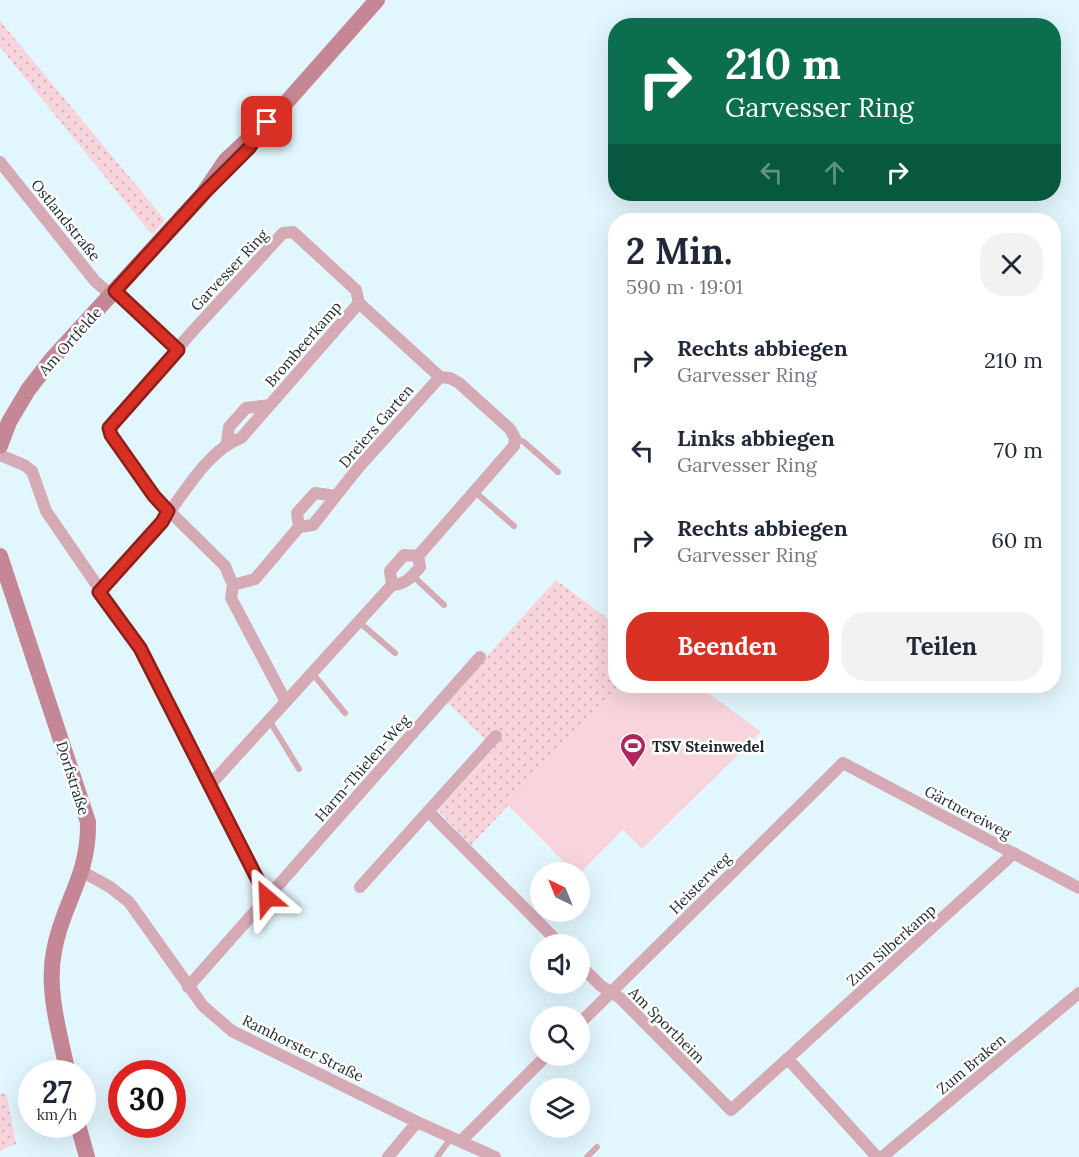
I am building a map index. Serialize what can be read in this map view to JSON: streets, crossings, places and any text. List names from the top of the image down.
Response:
{
  "streets": {
    "street": [
      "Ostlandstraße",
      "Garvesser Ring",
      "Am Ortfelde",
      "Brombeerkamp",
      "Dreiers Garten",
      "Harm-Thielen-Weg",
      "Dorfstraße",
      "Gärtnereiweg",
      "Heisterweg",
      "Zum Silberkamp",
      "Am Sportheim",
      "Ramhorster Straße",
      "Zum Braken"
    ]
  },
  "crossings": [
    ["Ostlandstraße", "Am Ortfelde"],
    ["Garvesser Ring", "Brombeerkamp"],
    ["Garvesser Ring", "Dreiers Garten"],
    ["Harm-Thielen-Weg", "Ramhorster Straße"],
    ["Dorfstraße", "Ramhorster Straße"],
    ["Gärtnereiweg", "Heisterweg"],
    ["Gärtnereiweg", "Zum Silberkamp"],
    ["Heisterweg", "Am Sportheim"],
    ["Zum Silberkamp", "Am Sportheim"]
  ],
  "places": {
    "sports": ["TSV Steinwedel"]
  },
  "north": "top left",
  "page": {
    "turn": ["210 m", "Garvesser Ring"],
    "heading": ["2 Min.", "590 m · 19:01"],
    "list": [
      {
        "name": "Rechts abbiegen",
        "note": "Garvesser Ring",
        "value": "210 m"
      },
      {
        "name": "Links abbiegen",
        "note": "Garvesser Ring",
        "value": "70 m"
      },
      {
        "name": "Rechts abbiegen",
        "note": "Garvesser Ring",
        "value": "60 m"
      }
    ],
    "buttons": ["Beenden", "Teilen"],
    "speed": "27 km/h",
    "limit": "30"
  }
}
